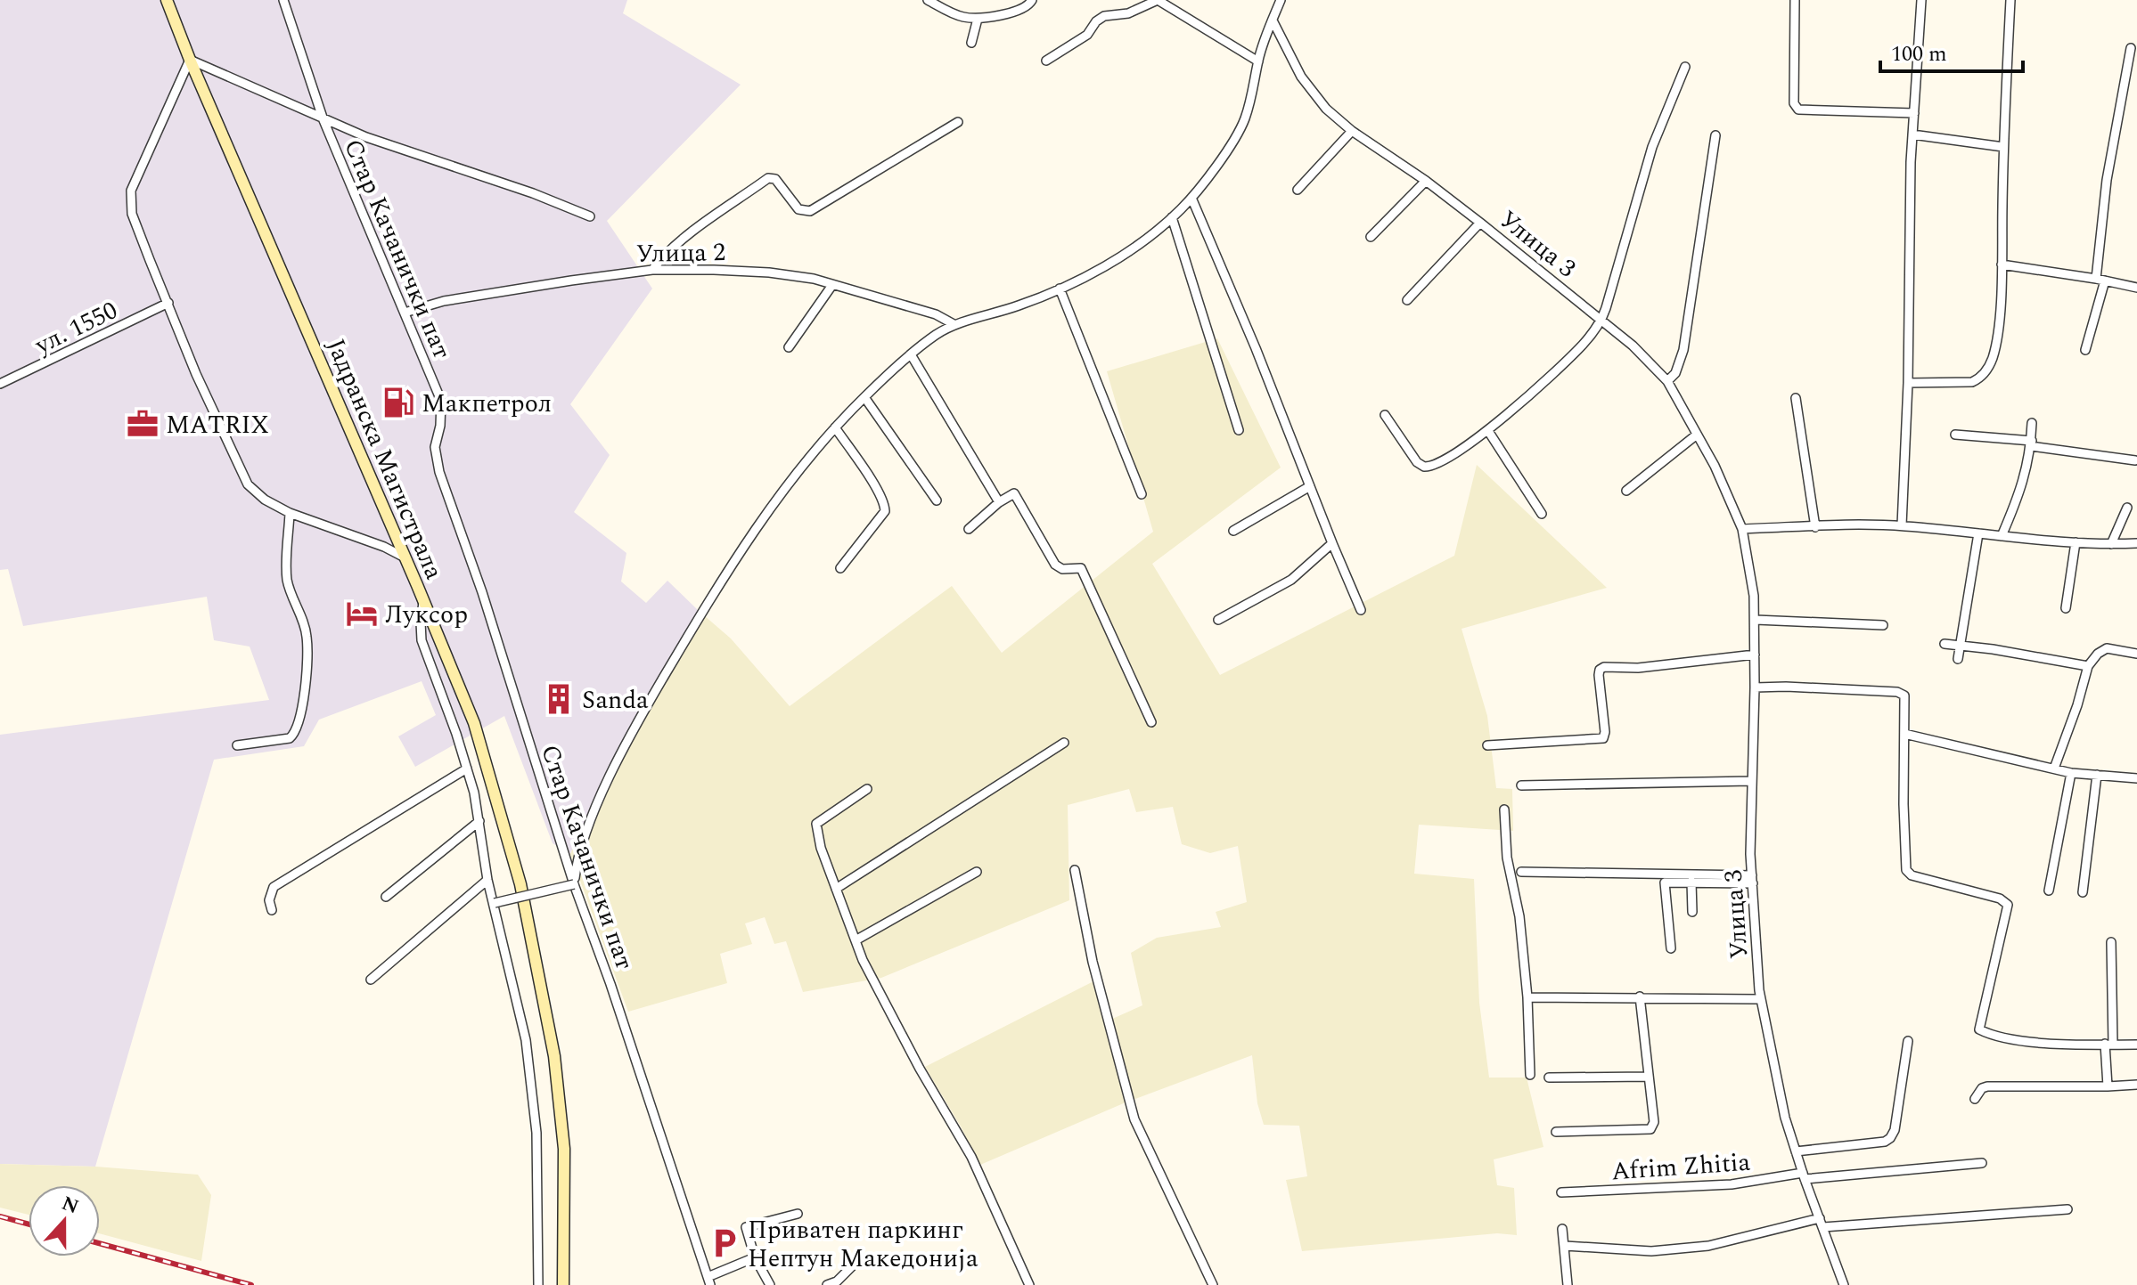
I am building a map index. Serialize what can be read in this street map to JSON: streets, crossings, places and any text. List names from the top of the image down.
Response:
{
  "streets": {
    "street": [
      "Улица 3",
      "Стар Качанички пат",
      "Улица 2",
      "ул. 1550",
      "Јадранска Магистрала",
      "Afrim Zhitia"
    ]
  },
  "crossings": [
    ["Улица 3", "Afrim Zhitia"],
    ["Стар Качанички пат", "Улица 2"]
  ],
  "places": {
    "fuel station": ["Макпетрол"],
    "office": ["MATRIX"],
    "hotel": ["Луксор"],
    "building": ["Sanda"],
    "parking": ["Приватен паркинг Нептун Македонија"]
  },
  "scale_bar": "100 m",
  "north": "top"
}
